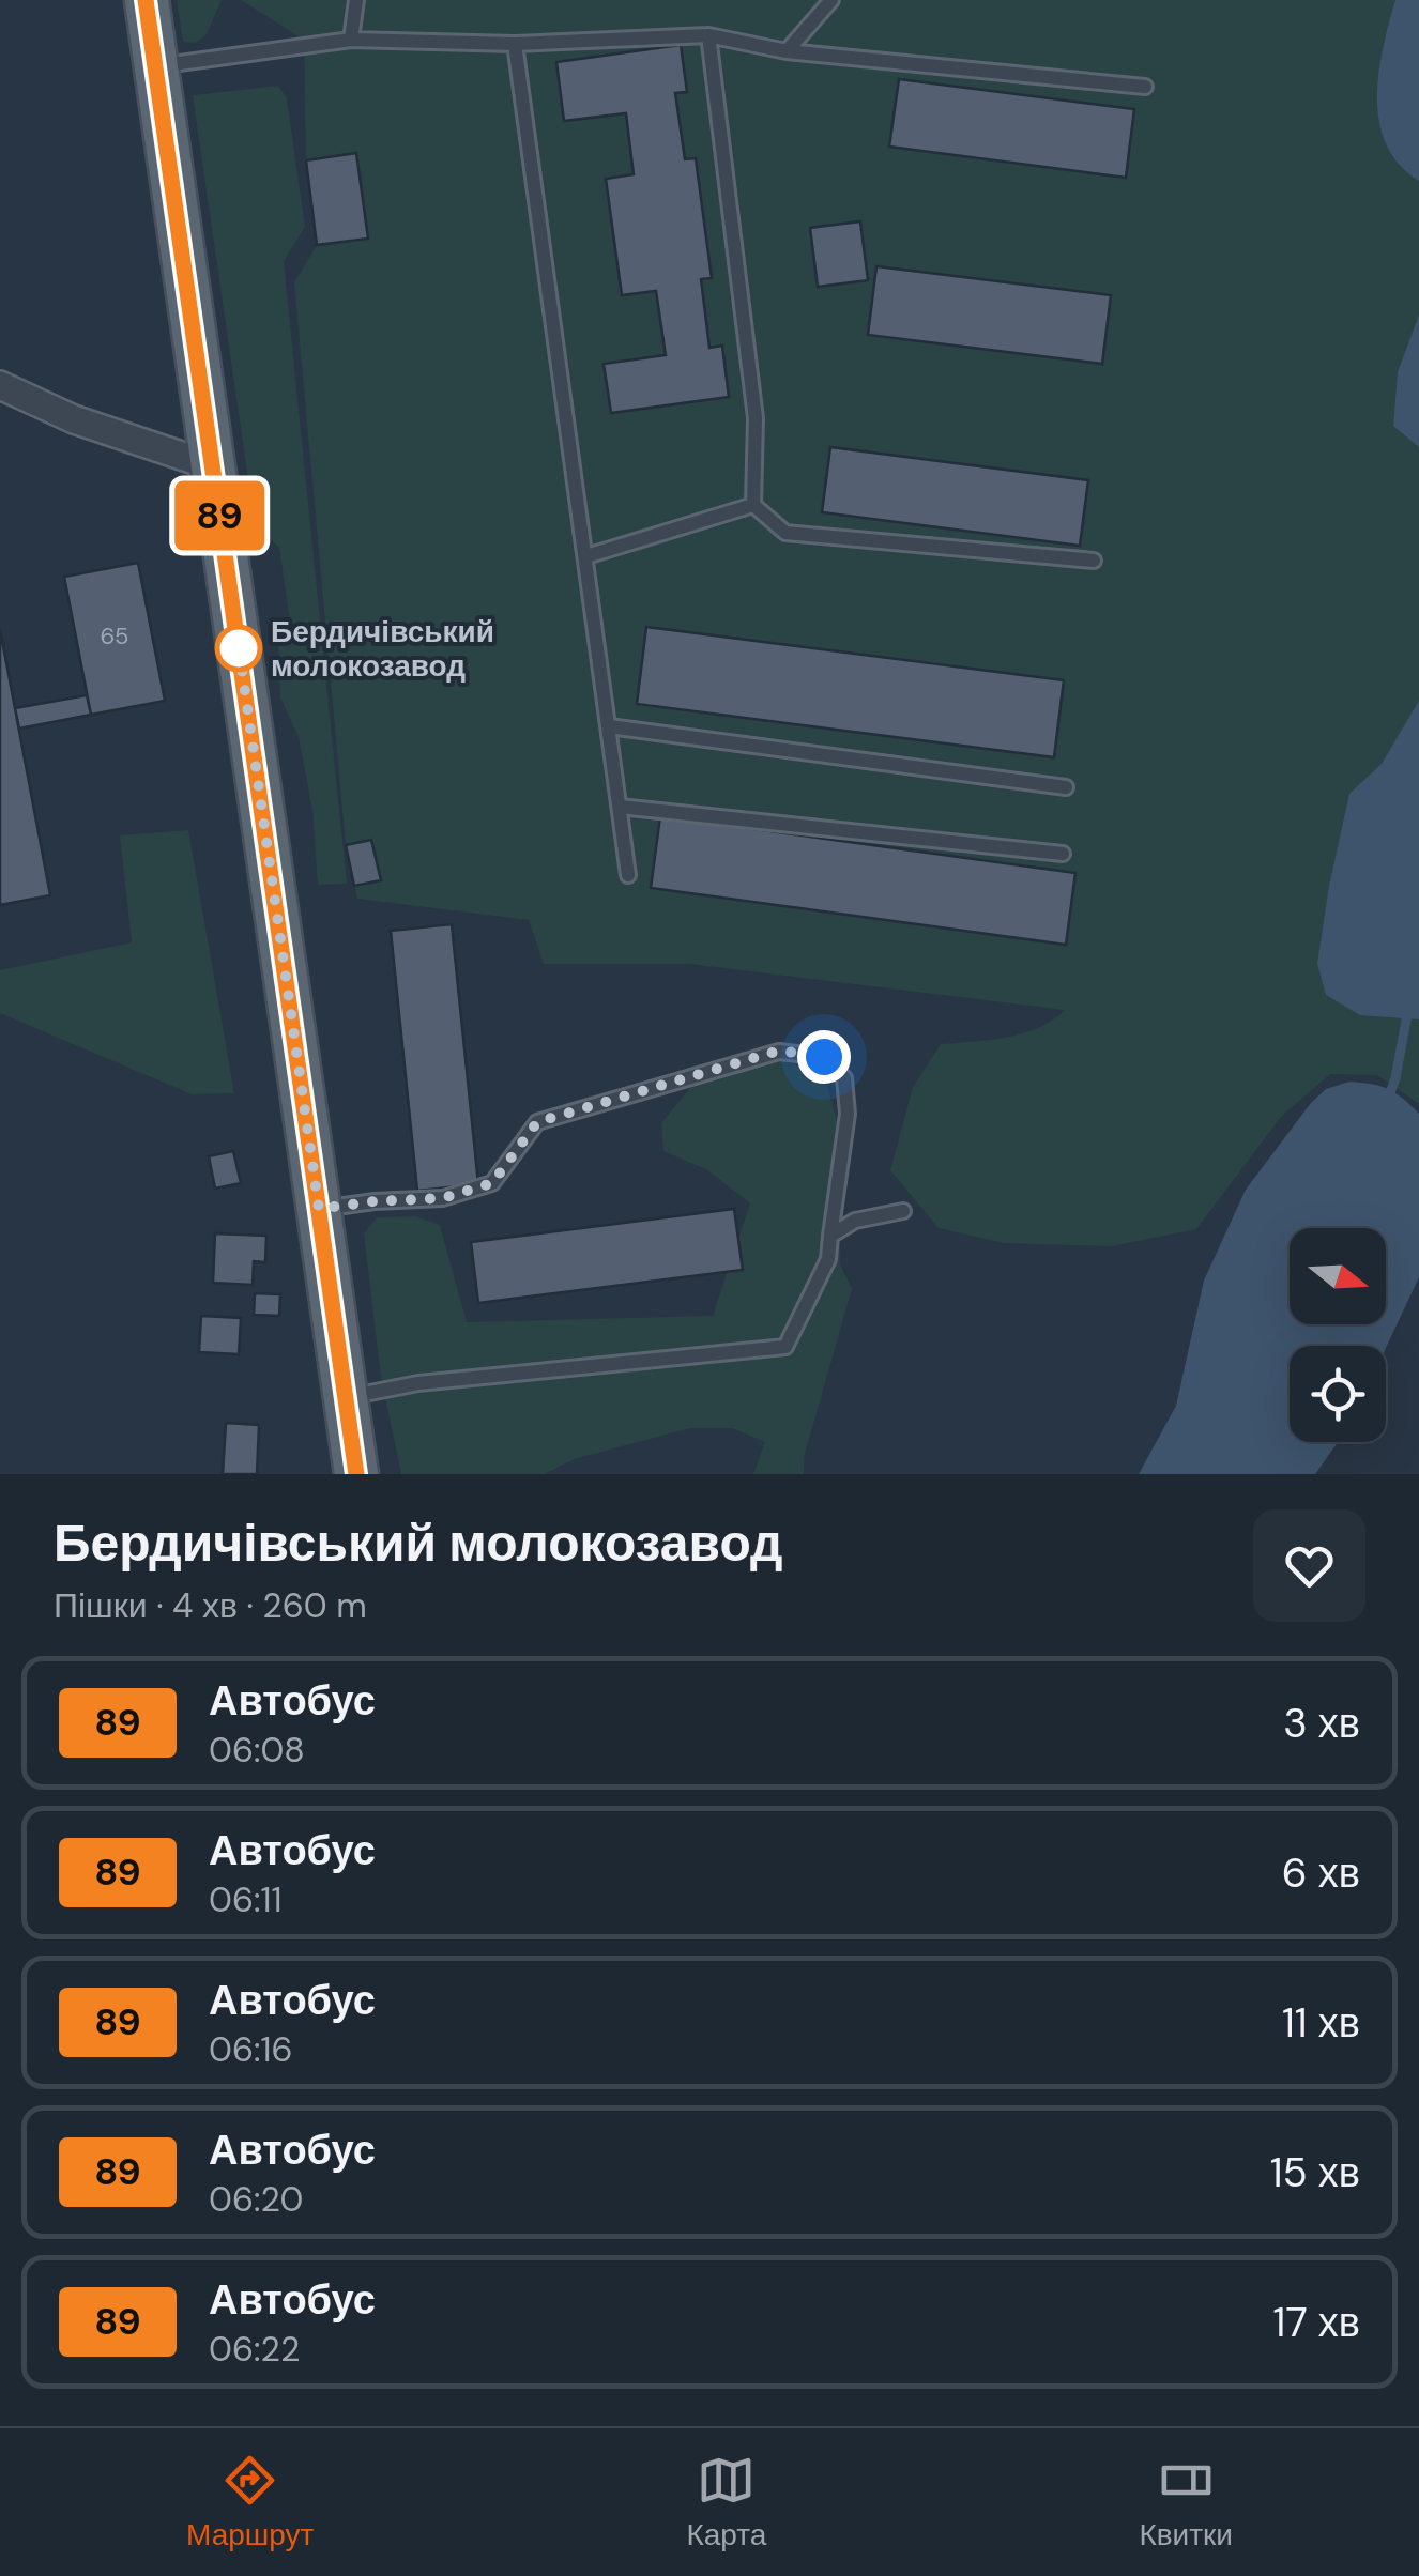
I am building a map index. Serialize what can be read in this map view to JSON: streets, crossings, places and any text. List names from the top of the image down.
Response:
{
  "places": ["Бердичівський молокозавод"],
  "lines": ["bus line 89"],
  "house_numbers": ["65"],
  "north": "right",
  "page": {
    "on_map": "89",
    "heading": ["Бердичівський молокозавод", "Пішки · 4 хв · 260 m"],
    "list": [
      {
        "mark": "89",
        "name": "Автобус",
        "note": "06:08",
        "value": "3 хв"
      },
      {
        "mark": "89",
        "name": "Автобус",
        "note": "06:11",
        "value": "6 хв"
      },
      {
        "mark": "89",
        "name": "Автобус",
        "note": "06:16",
        "value": "11 хв"
      },
      {
        "mark": "89",
        "name": "Автобус",
        "note": "06:20",
        "value": "15 хв"
      },
      {
        "mark": "89",
        "name": "Автобус",
        "note": "06:22",
        "value": "17 хв"
      }
    ],
    "tabs": ["Маршрут", "Карта", "Квитки"]
  }
}
